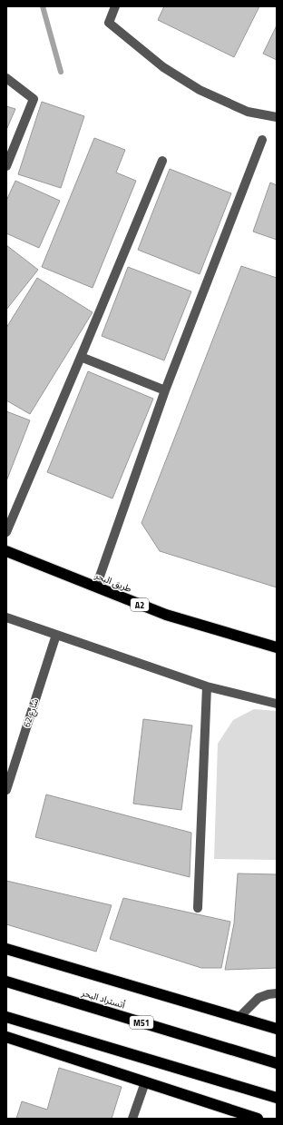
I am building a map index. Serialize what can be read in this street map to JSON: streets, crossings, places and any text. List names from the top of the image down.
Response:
{
  "streets": {
    "highway": [
      "طريق البحر",
      "A2",
      "أتستراد البحر",
      "M51"
    ],
    "street": ["شارع 62"]
  }
}
